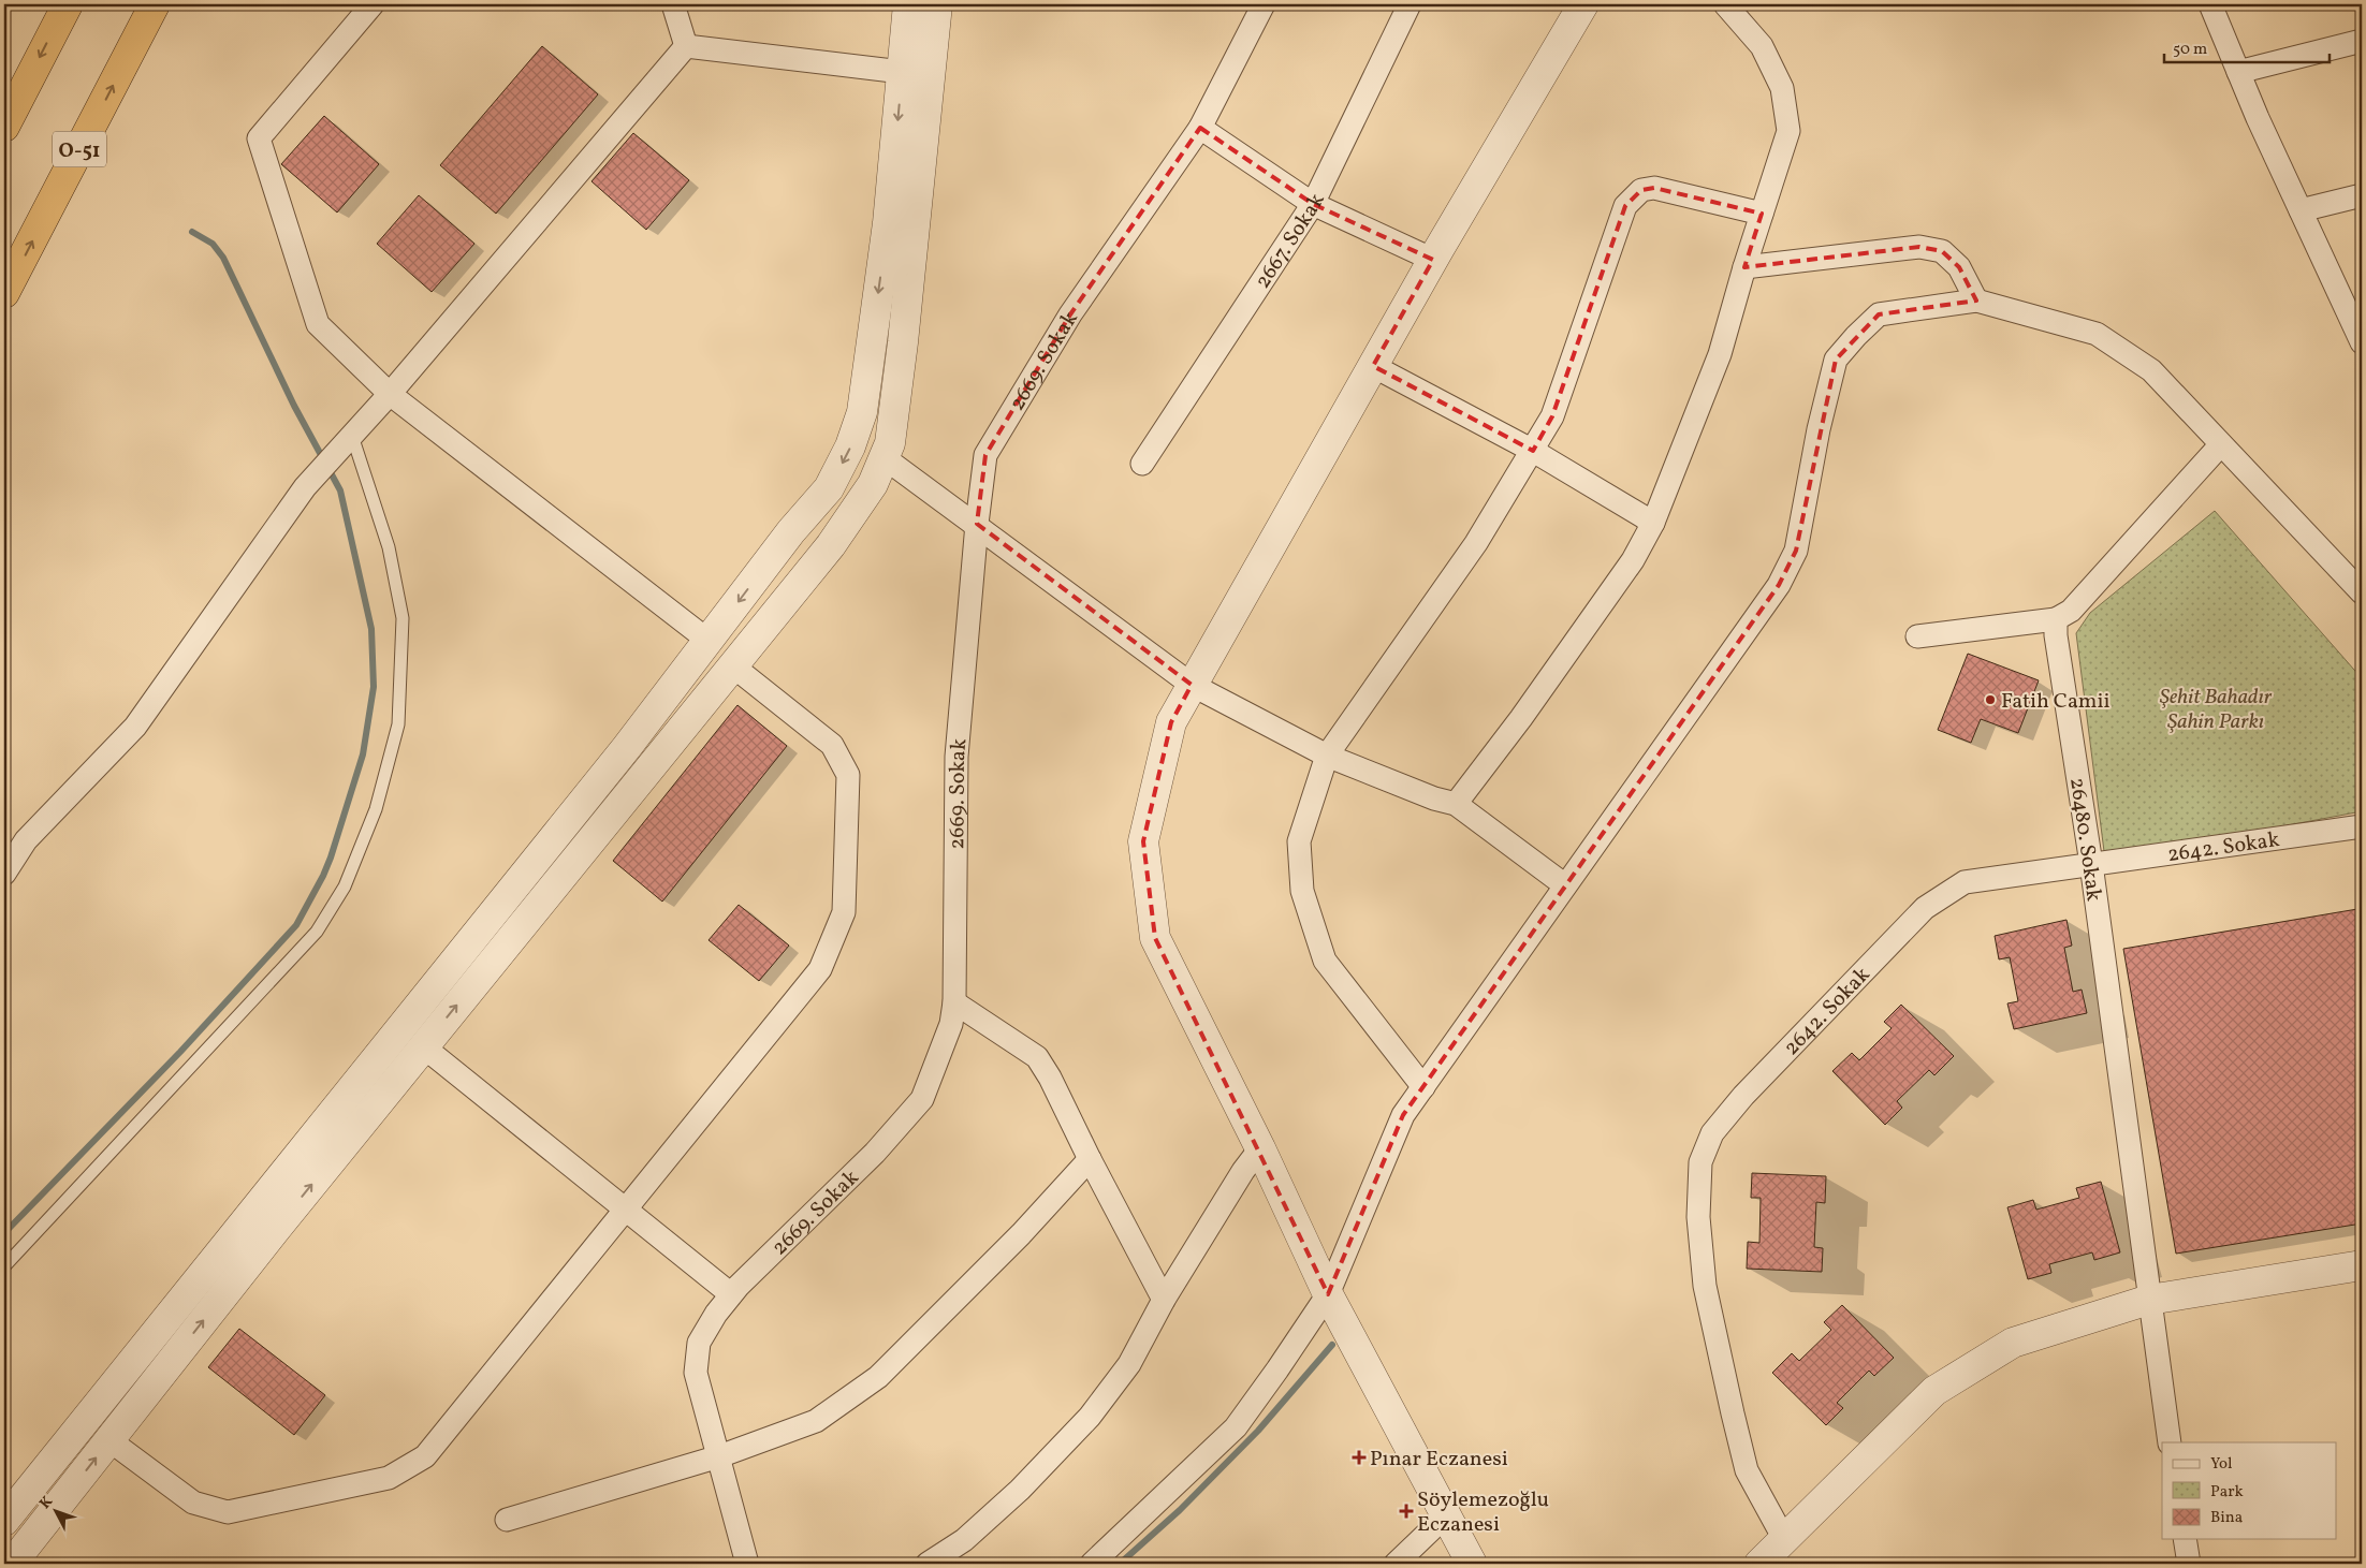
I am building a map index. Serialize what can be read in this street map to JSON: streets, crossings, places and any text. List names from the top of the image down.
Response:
{
  "streets": {
    "highway": ["O-51"],
    "street": [
      "2667. Sokak",
      "2669. Sokak",
      "26480. Sokak",
      "2642. Sokak"
    ]
  },
  "crossings": [
    ["26480. Sokak", "2642. Sokak"]
  ],
  "parks": ["Şehit Bahadır Şahin Parkı"],
  "places": {
    "other": ["Fatih Camii"],
    "health": ["Pınar Eczanesi", "Söylemezoğlu Eczanesi"]
  },
  "legend": ["Yol", "Park", "Bina"],
  "scale_bar": "50 m",
  "north": "top left"
}
